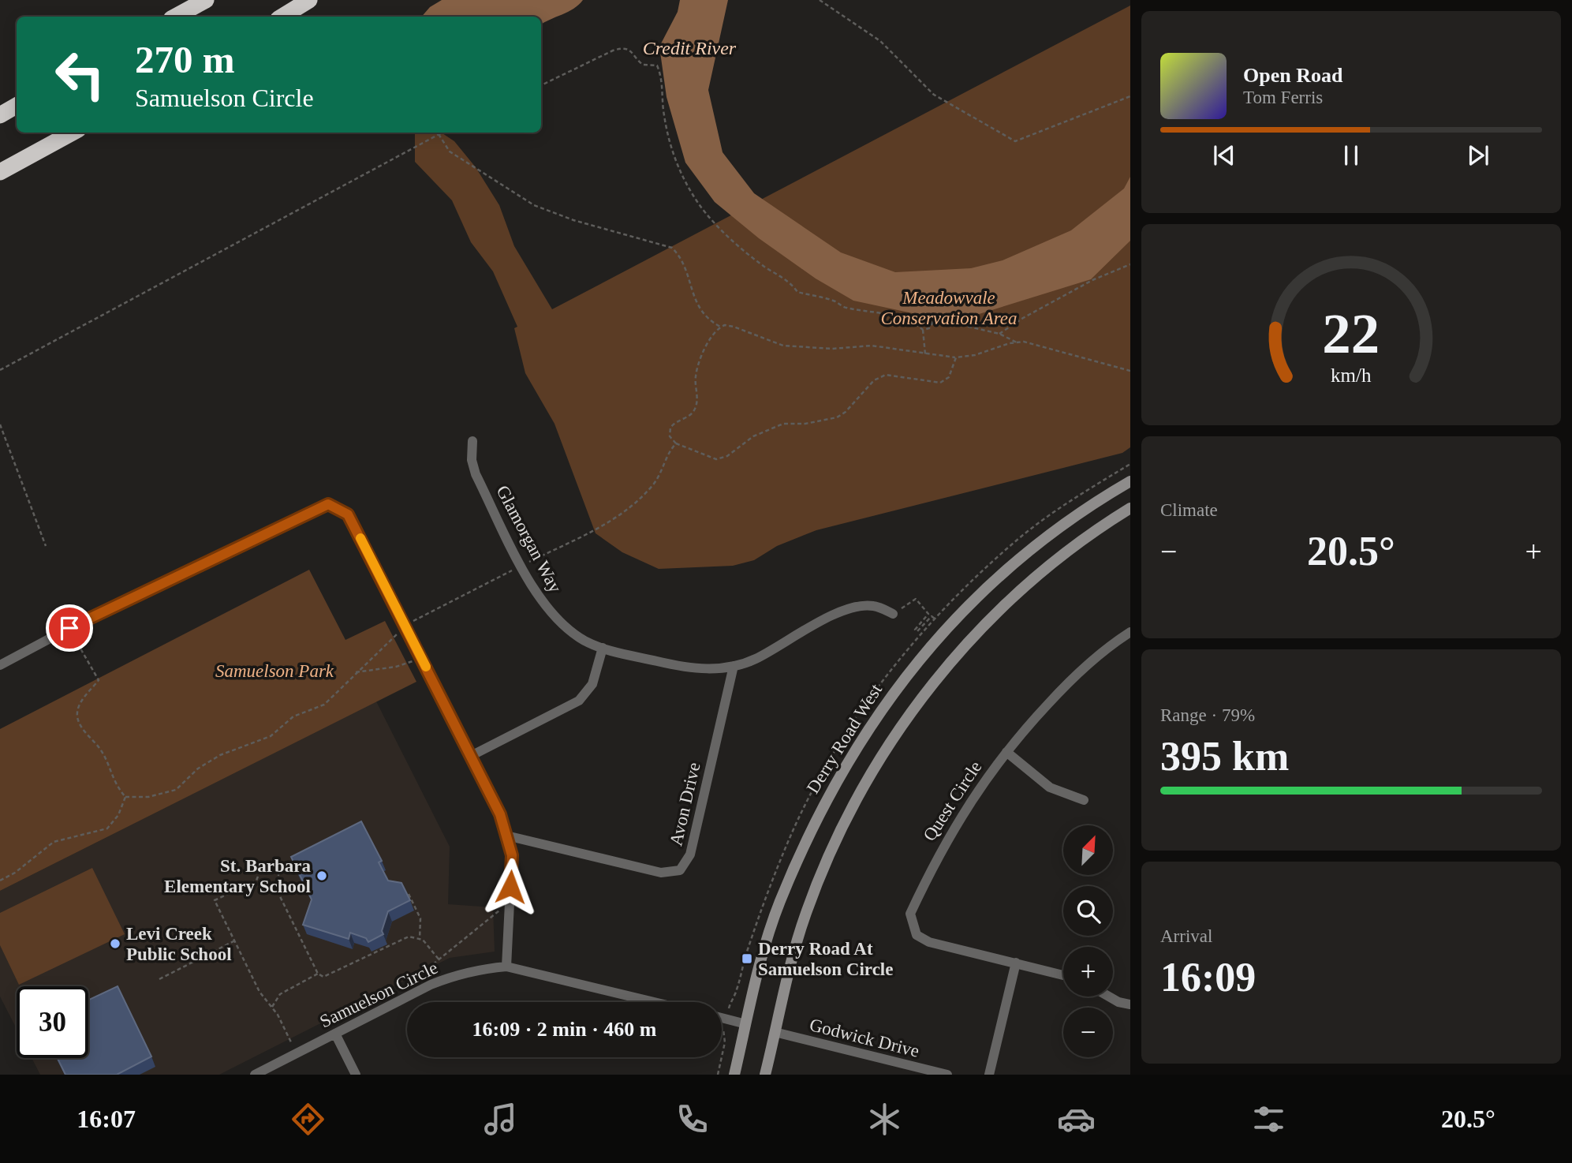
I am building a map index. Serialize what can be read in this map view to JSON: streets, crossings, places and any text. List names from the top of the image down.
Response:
{
  "streets": {
    "main road": ["Derry Road West"],
    "street": [
      "Glamorgan Way",
      "Quest Circle",
      "Avon Drive",
      "Samuelson Circle",
      "Godwick Drive"
    ]
  },
  "crossings": [
    ["Glamorgan Way", "Avon Drive"]
  ],
  "water": ["Credit River"],
  "parks": ["Meadowvale Conservation Area", "Samuelson Park"],
  "places": {
    "other": ["St. Barbara Elementary School", "Levi Creek Public School"],
    "transit": ["Derry Road At Samuelson Circle"]
  },
  "north": "top right",
  "page": {
    "turn": ["270 m", "Samuelson Circle"],
    "song": ["Open Road", "Tom Ferris"],
    "tile": [
      "Climate",
      ["Range · 79%", "395 km"],
      ["Arrival", "16:09"]
    ],
    "heat": ["−", "20.5°", "+"],
    "map_buttons": ["+", "−"],
    "limit": "30",
    "trip": "16:09 · 2 min · 460 m",
    "tabs": ["16:07", "20.5°"],
    "gauge": ["22", "km/h"]
  }
}
